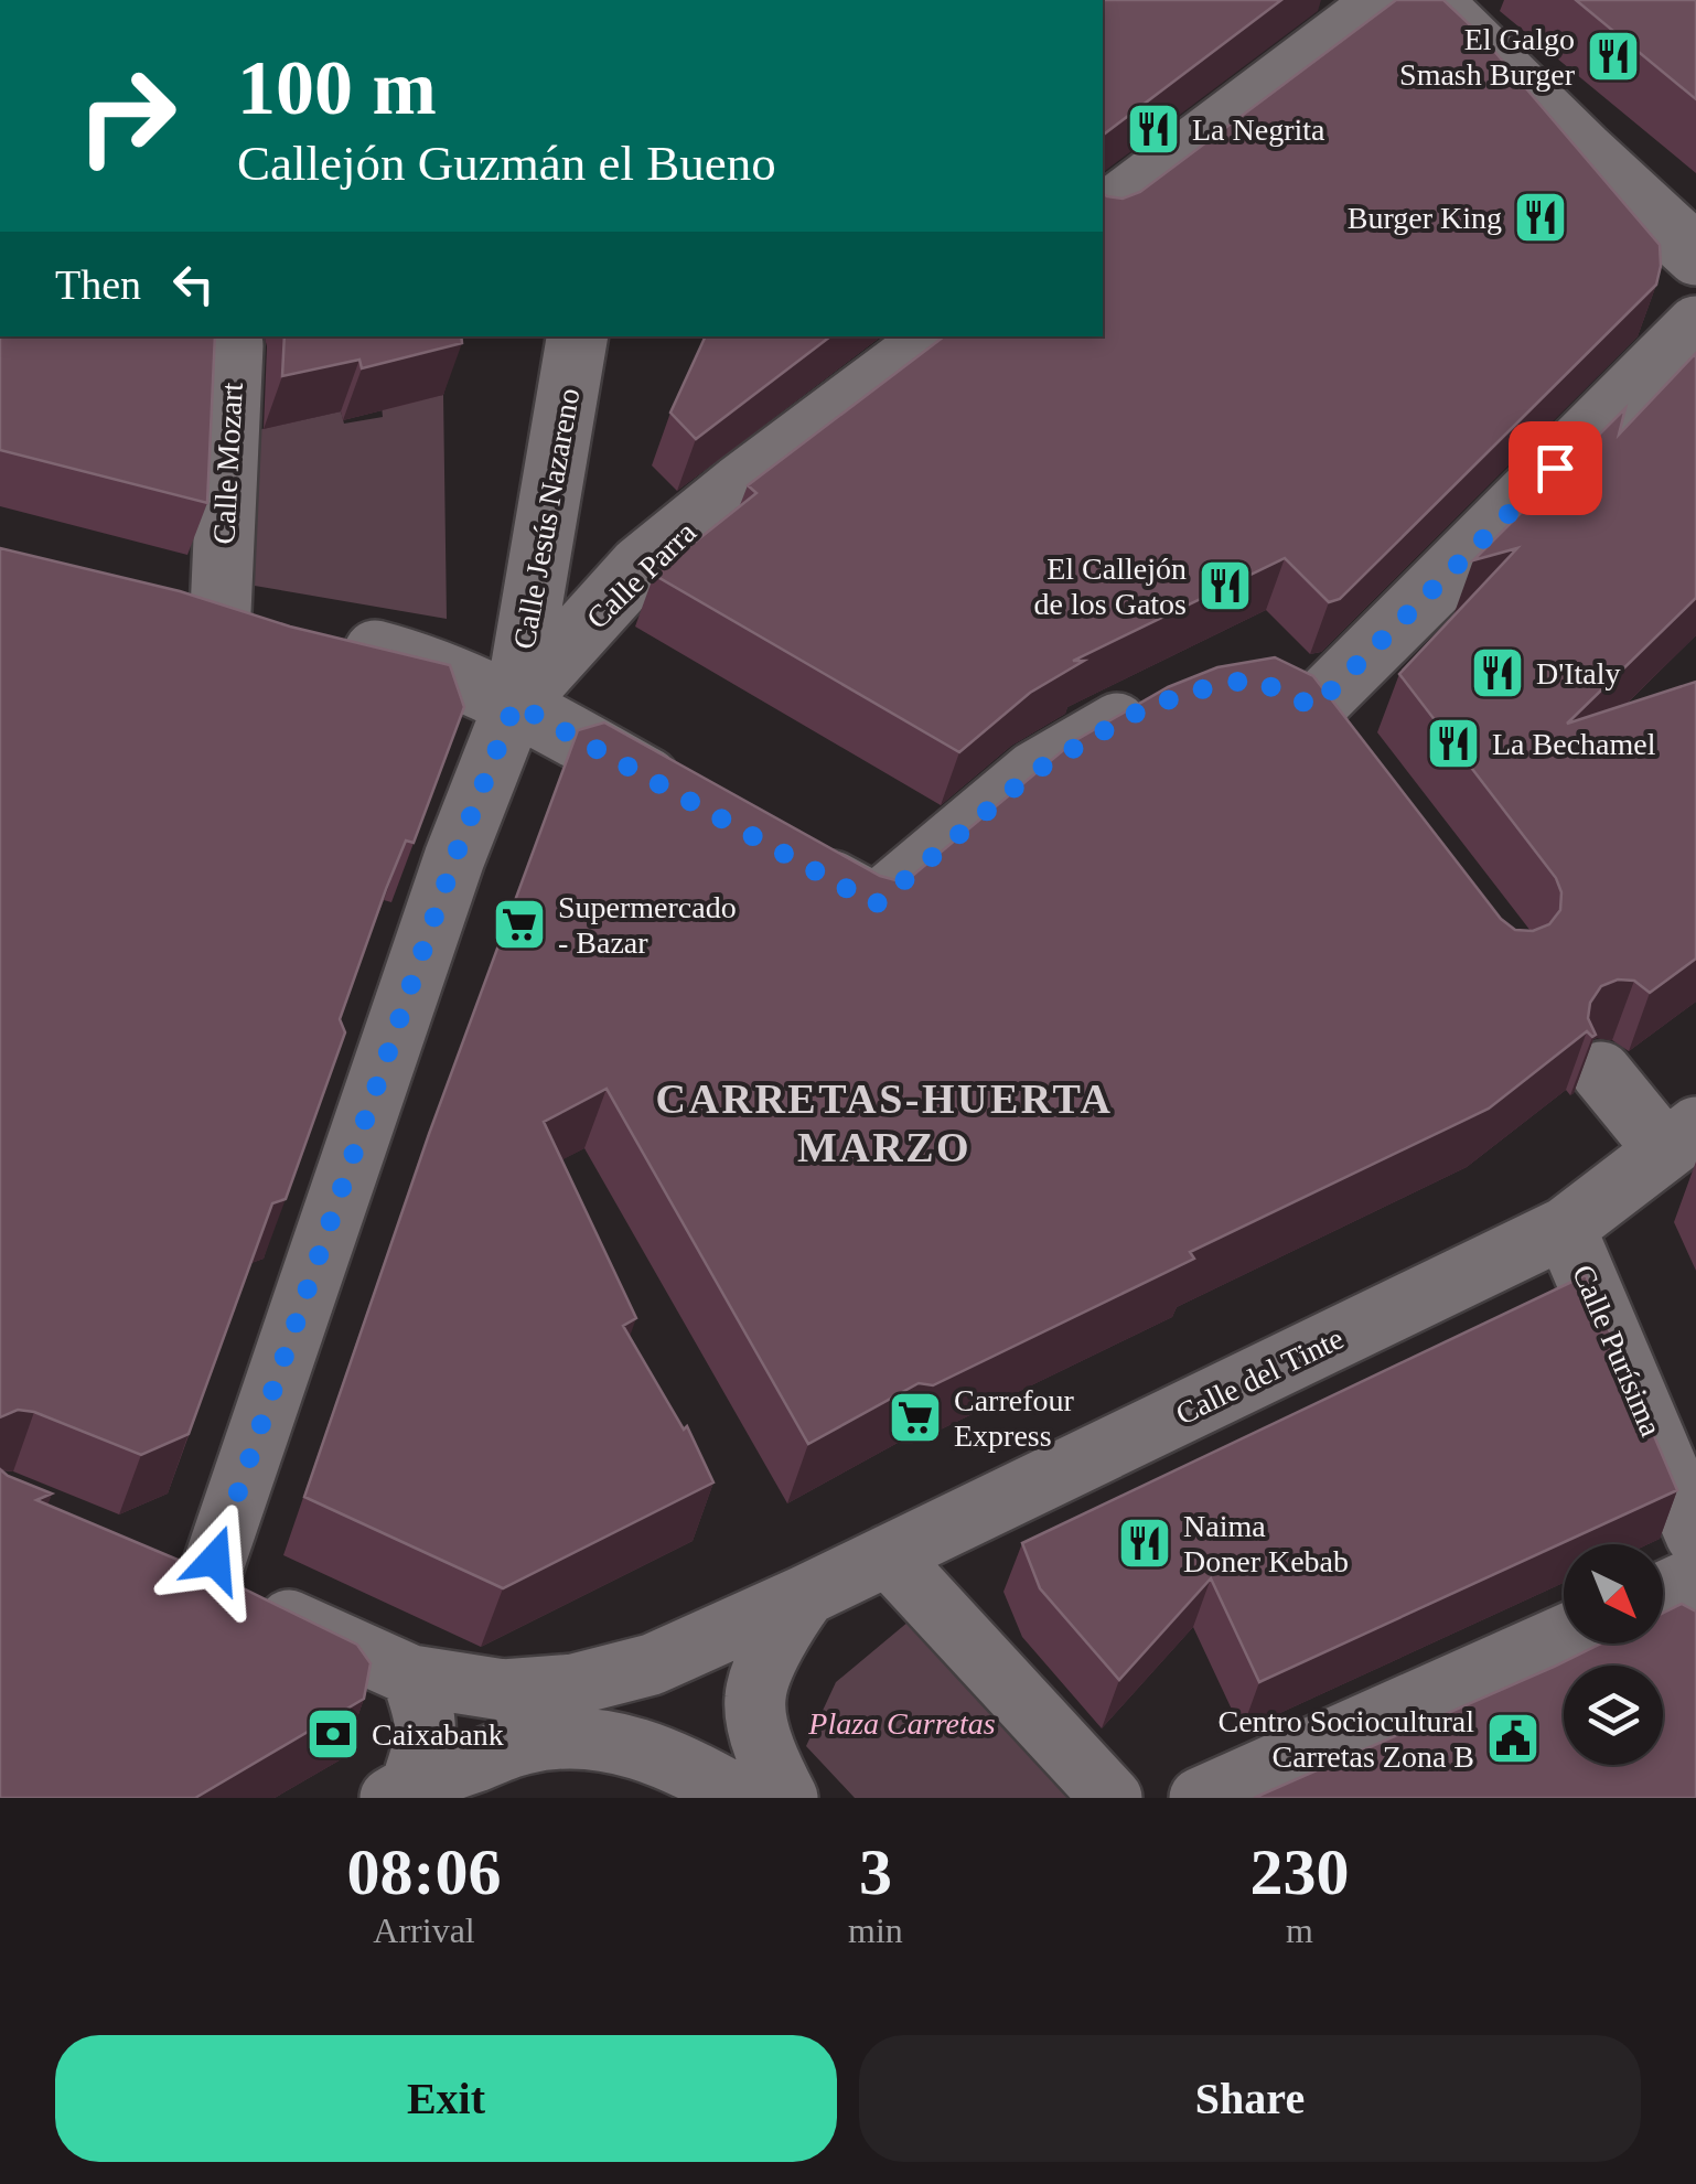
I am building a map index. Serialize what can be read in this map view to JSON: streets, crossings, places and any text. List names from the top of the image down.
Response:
{
  "streets": {
    "street": [
      "Calle Mozart",
      "Calle Jesús Nazareno",
      "Calle Parra",
      "Calle Purísima",
      "Calle del Tinte"
    ]
  },
  "crossings": [
    ["Calle Jesús Nazareno", "Calle Parra"],
    ["Calle Parra", "Calle del Tinte"],
    ["Calle Purísima", "Calle del Tinte"]
  ],
  "districts": ["CARRETAS-HUERTA MARZO"],
  "parks": ["Plaza Carretas"],
  "places": {
    "restaurant": [
      "El Galgo Smash Burger",
      "La Negrita",
      "Burger King",
      "El Callejón de los Gatos",
      "D'Italy",
      "La Bechamel",
      "Naima Doner Kebab"
    ],
    "supermarket": ["Supermercado - Bazar", "Carrefour Express"],
    "bank": ["Caixabank"],
    "public building": ["Centro Sociocultural Carretas Zona B"]
  },
  "north": "bottom right",
  "page": {
    "turn": ["100 m", "Callejón Guzmán el Bueno"],
    "then": "Then",
    "eta": [
      "08:06",
      "Arrival",
      "3",
      "min",
      "230",
      "m"
    ],
    "buttons": ["Exit", "Share"]
  }
}
